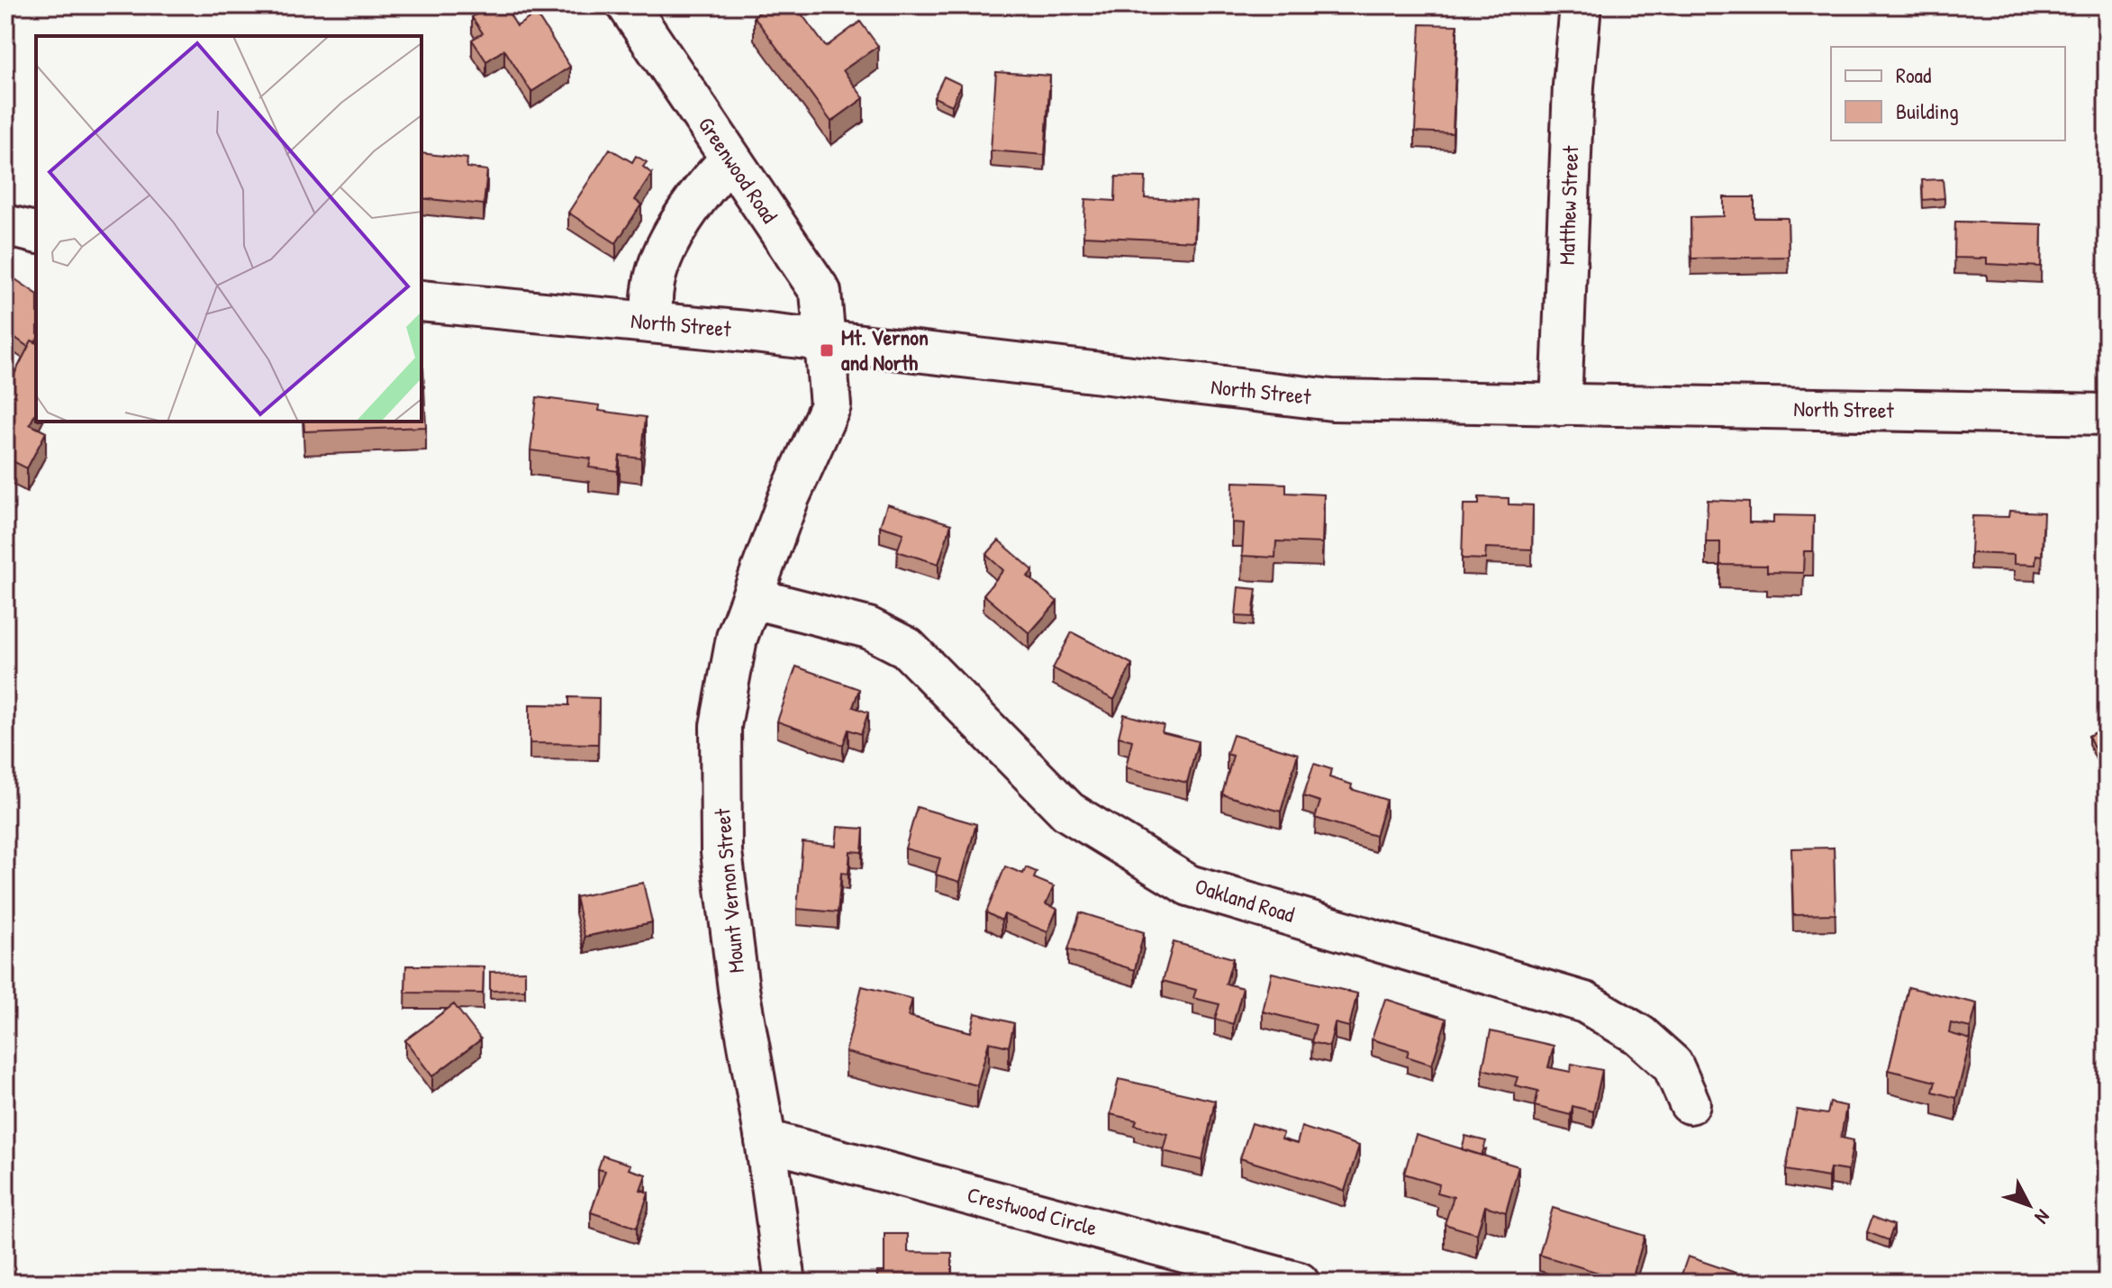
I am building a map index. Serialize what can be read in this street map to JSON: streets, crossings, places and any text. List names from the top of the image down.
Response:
{
  "streets": {
    "main road": [
      "Greenwood Road",
      "Matthew Street",
      "North Street",
      "Mount Vernon Street",
      "Oakland Road",
      "Crestwood Circle"
    ]
  },
  "crossings": [
    ["Greenwood Road", "North Street"],
    ["Greenwood Road", "Mount Vernon Street"],
    ["Matthew Street", "North Street"],
    ["North Street", "Mount Vernon Street"],
    ["Mount Vernon Street", "Oakland Road"],
    ["Mount Vernon Street", "Crestwood Circle"]
  ],
  "places": {
    "transit": ["Mt. Vernon and North"]
  },
  "legend": ["Road", "Building"],
  "north": "bottom right"
}
